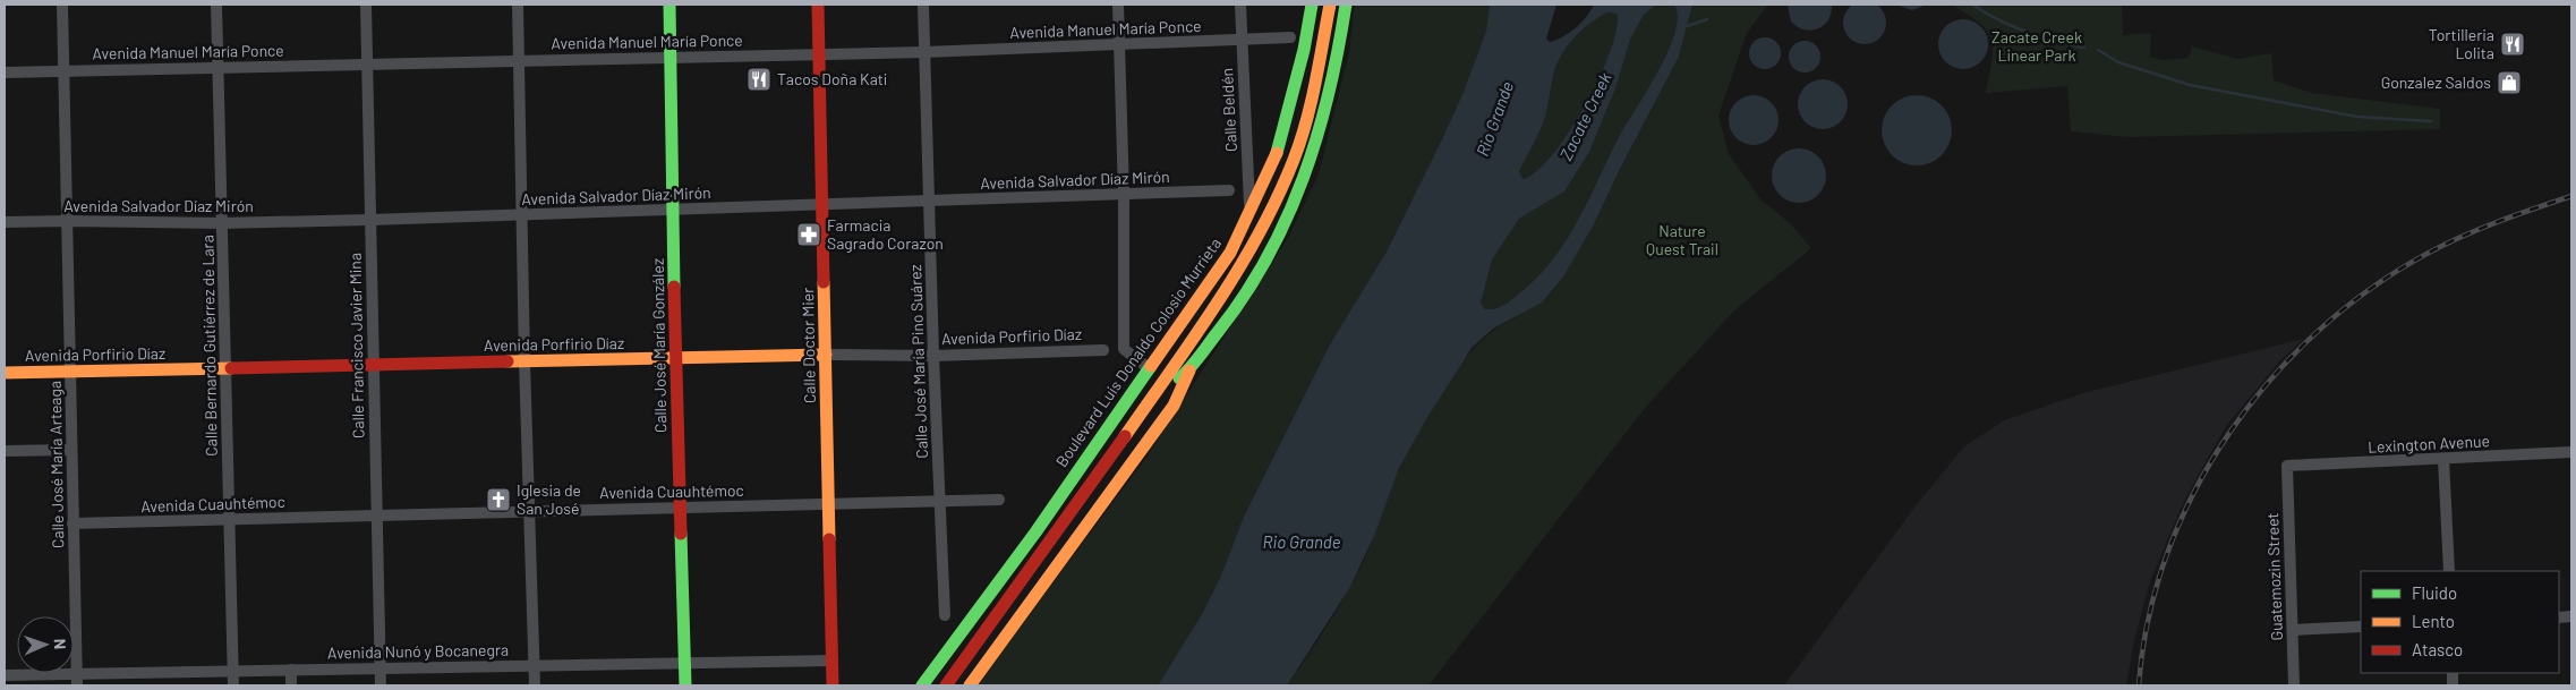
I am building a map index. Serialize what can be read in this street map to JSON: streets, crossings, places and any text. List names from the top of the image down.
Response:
{
  "streets": {
    "main road": [
      "Avenida Porfirio Díaz",
      "Calle José María González",
      "Calle Doctor Mier",
      "Boulevard Luis Donaldo Colosio Murrieta"
    ],
    "street": [
      "Avenida Manuel María Ponce",
      "Calle Beldén",
      "Avenida Salvador Díaz Mirón",
      "Calle Bernardo Gutiérrez de Lara",
      "Calle Francisco Javier Mina",
      "Calle José María Pino Suárez",
      "Lexington Avenue",
      "Calle José María Arteaga",
      "Avenida Cuauhtémoc",
      "Guatemozin Street",
      "Avenida Nunó y Bocanegra"
    ]
  },
  "crossings": [
    ["Avenida Manuel María Ponce", "Calle Beldén"],
    ["Avenida Manuel María Ponce", "Calle Bernardo Gutiérrez de Lara"],
    ["Avenida Manuel María Ponce", "Calle Francisco Javier Mina"],
    ["Avenida Manuel María Ponce", "Calle José María González"],
    ["Avenida Manuel María Ponce", "Calle Doctor Mier"],
    ["Avenida Manuel María Ponce", "Calle José María Pino Suárez"],
    ["Avenida Manuel María Ponce", "Calle José María Arteaga"],
    ["Calle Beldén", "Boulevard Luis Donaldo Colosio Murrieta"],
    ["Avenida Salvador Díaz Mirón", "Calle Bernardo Gutiérrez de Lara"],
    ["Avenida Salvador Díaz Mirón", "Calle Francisco Javier Mina"],
    ["Avenida Salvador Díaz Mirón", "Calle José María González"],
    ["Avenida Salvador Díaz Mirón", "Calle Doctor Mier"],
    ["Avenida Salvador Díaz Mirón", "Calle José María Pino Suárez"],
    ["Avenida Salvador Díaz Mirón", "Calle José María Arteaga"],
    ["Avenida Porfirio Díaz", "Calle Bernardo Gutiérrez de Lara"],
    ["Avenida Porfirio Díaz", "Calle Francisco Javier Mina"],
    ["Avenida Porfirio Díaz", "Calle José María González"],
    ["Avenida Porfirio Díaz", "Calle Doctor Mier"],
    ["Avenida Porfirio Díaz", "Calle José María Pino Suárez"],
    ["Avenida Porfirio Díaz", "Calle José María Arteaga"],
    ["Calle Bernardo Gutiérrez de Lara", "Avenida Cuauhtémoc"],
    ["Calle Bernardo Gutiérrez de Lara", "Avenida Nunó y Bocanegra"],
    ["Calle Francisco Javier Mina", "Avenida Cuauhtémoc"],
    ["Calle Francisco Javier Mina", "Avenida Nunó y Bocanegra"],
    ["Calle José María González", "Avenida Cuauhtémoc"],
    ["Calle José María González", "Avenida Nunó y Bocanegra"],
    ["Calle Doctor Mier", "Avenida Cuauhtémoc"],
    ["Calle Doctor Mier", "Avenida Nunó y Bocanegra"],
    ["Calle José María Pino Suárez", "Avenida Cuauhtémoc"],
    ["Lexington Avenue", "Guatemozin Street"],
    ["Calle José María Arteaga", "Avenida Cuauhtémoc"],
    ["Calle José María Arteaga", "Avenida Nunó y Bocanegra"]
  ],
  "water": ["Zacate Creek", "Rio Grande"],
  "parks": ["Zacate Creek Linear Park", "Nature Quest Trail"],
  "places": {
    "restaurant": ["Tortilleria Lolita", "Tacos Doña Kati"],
    "shop": ["Gonzalez Saldos"],
    "pharmacy": ["Farmacia Sagrado Corazon"],
    "church": ["Iglesia de San José"]
  },
  "legend": ["Fluido", "Lento", "Atasco"],
  "north": "right"
}
